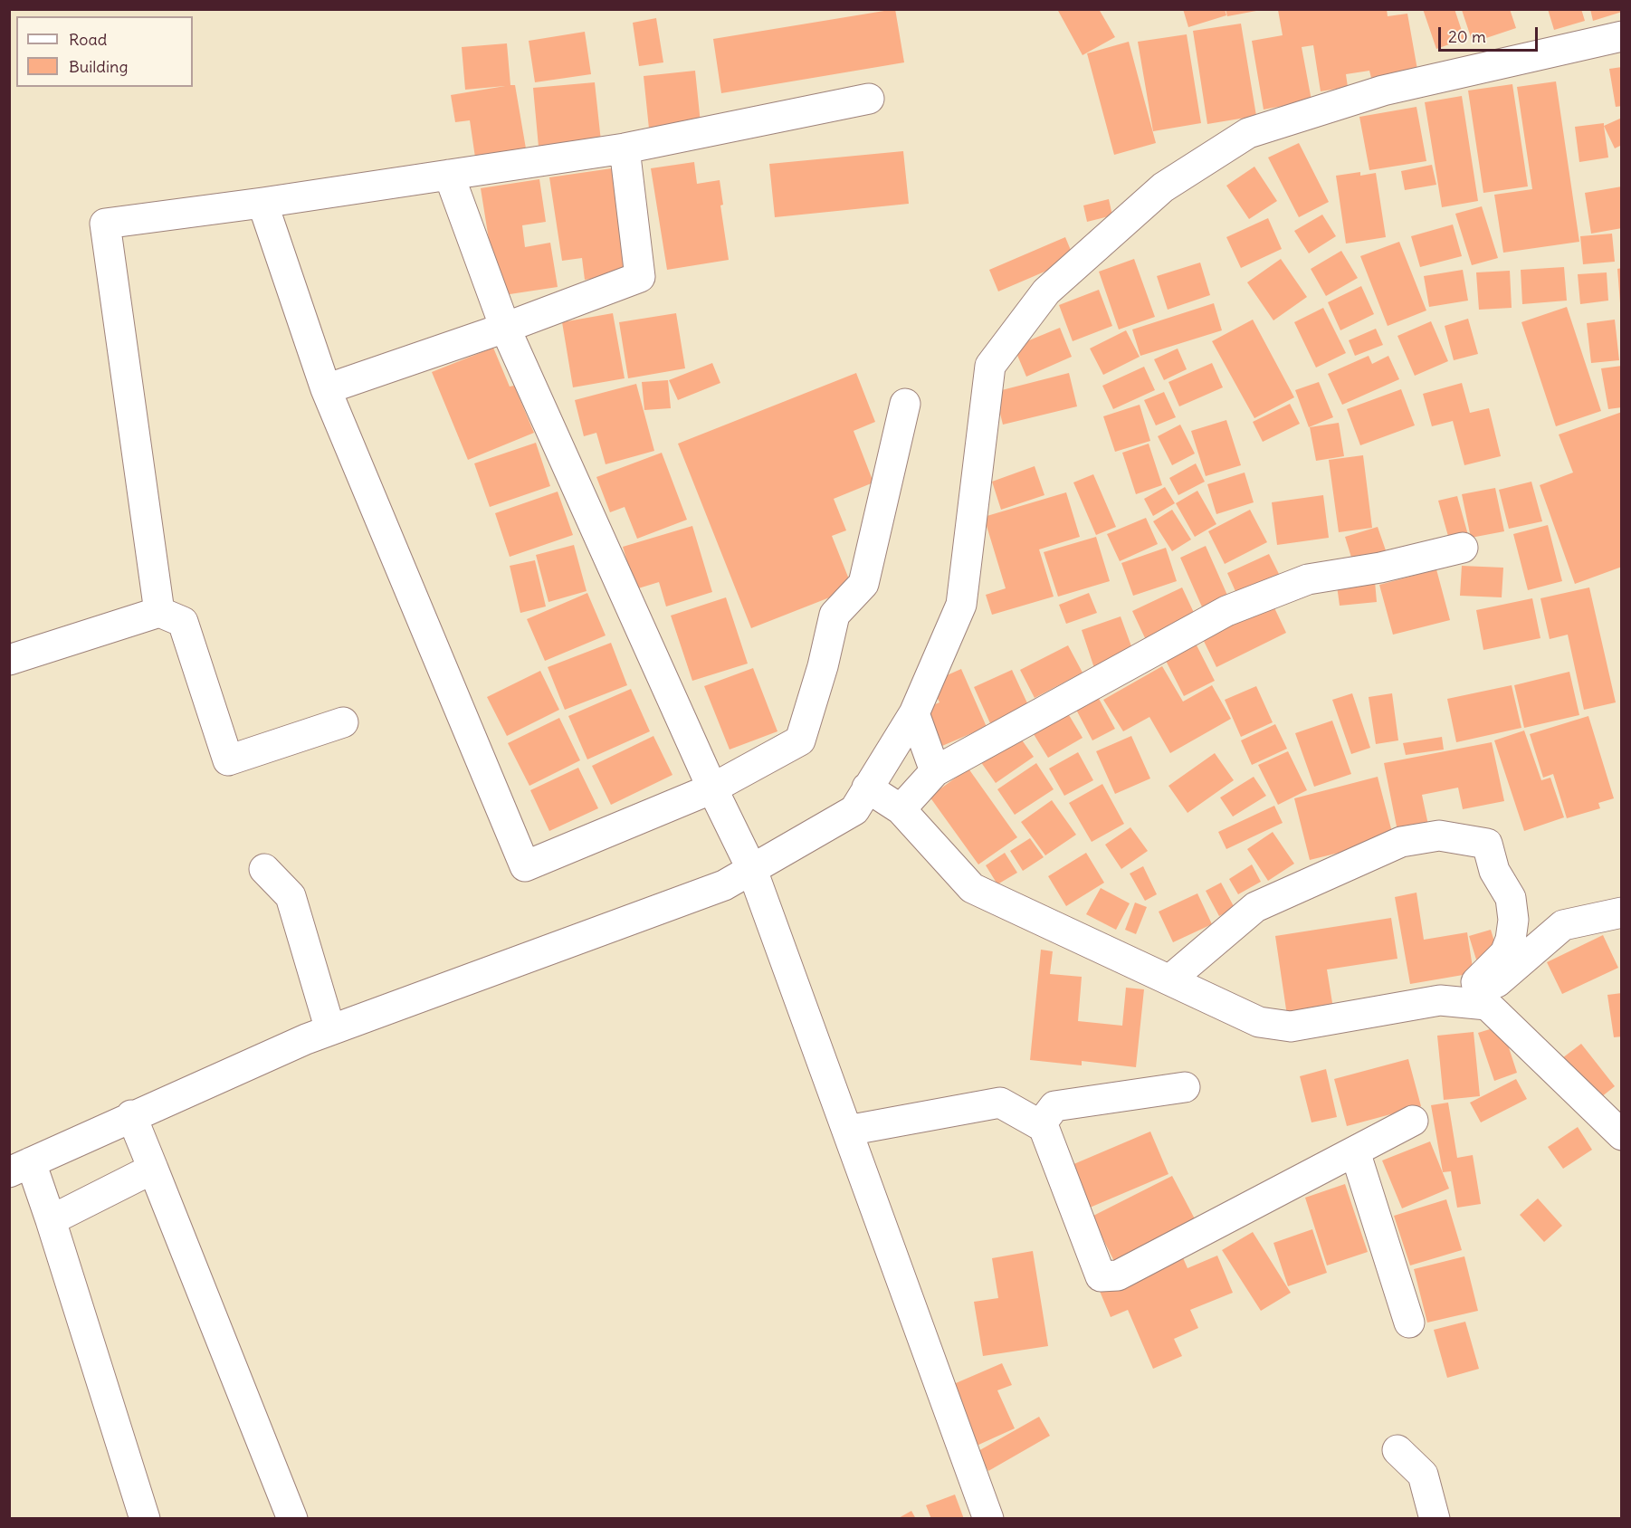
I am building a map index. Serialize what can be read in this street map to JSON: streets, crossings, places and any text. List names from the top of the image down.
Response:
{
  "legend": ["Road", "Building"],
  "scale_bar": "20 m"
}
